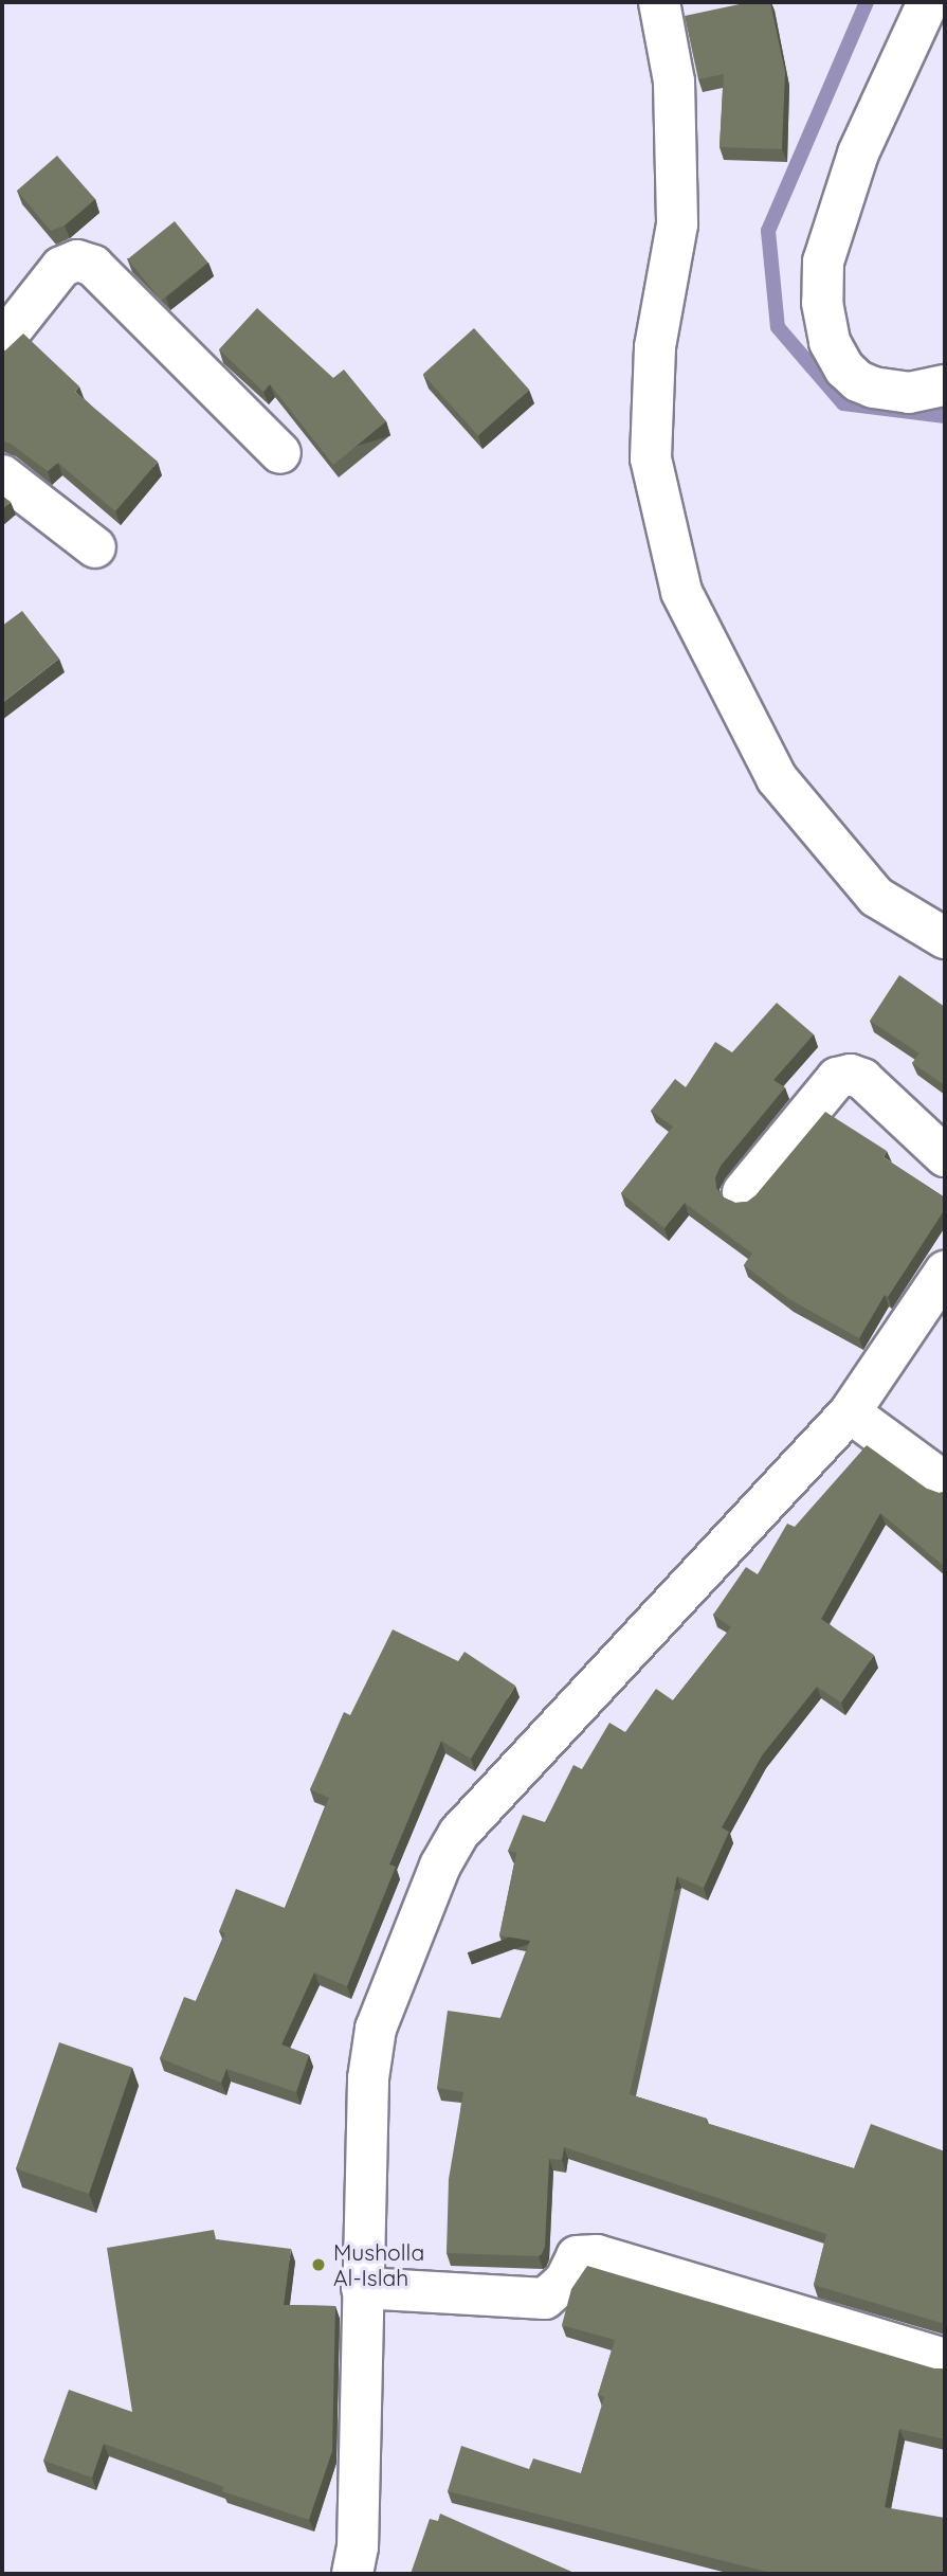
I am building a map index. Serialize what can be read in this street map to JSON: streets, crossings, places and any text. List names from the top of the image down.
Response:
{
  "places": ["Musholla Al-Islah"]
}
